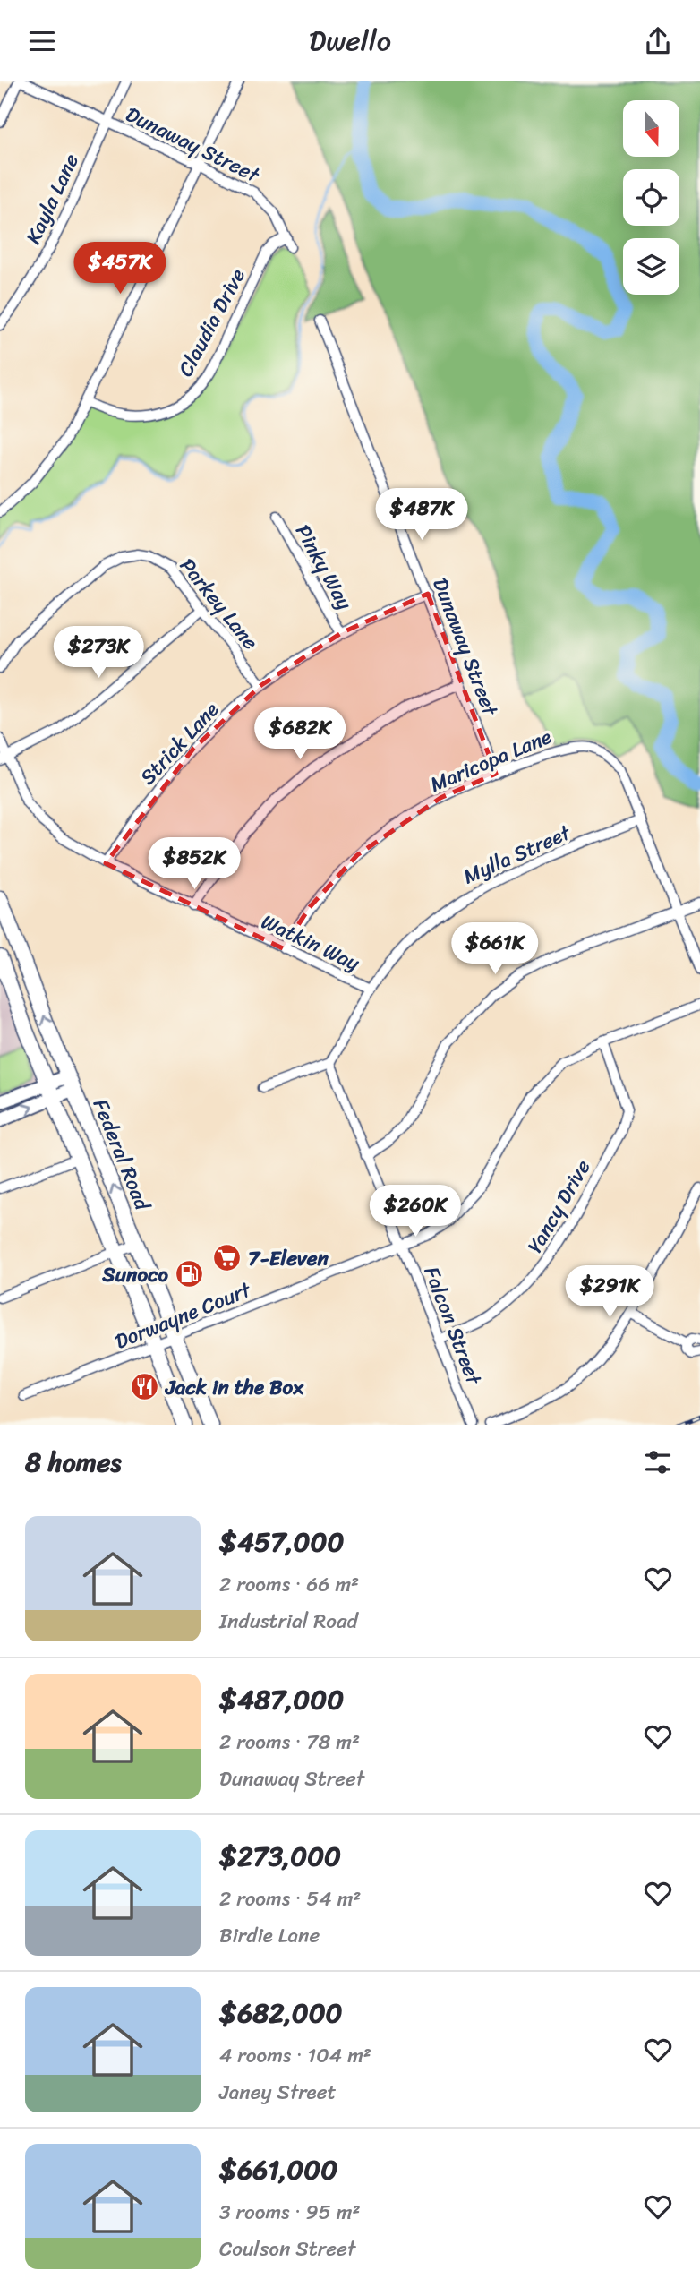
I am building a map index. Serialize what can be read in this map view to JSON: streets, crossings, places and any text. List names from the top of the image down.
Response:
{
  "streets": {
    "main road": ["Federal Road"],
    "street": [
      "Dunaway Street",
      "Kayla Lane",
      "Claudia Drive",
      "Pinky Way",
      "Parkey Lane",
      "Strick Lane",
      "Maricopa Lane",
      "Mylla Street",
      "Watkin Way",
      "Yancy Drive",
      "Dorwayne Court",
      "Falcon Street"
    ]
  },
  "crossings": [
    ["Dunaway Street", "Kayla Lane"],
    ["Dunaway Street", "Claudia Drive"],
    ["Dunaway Street", "Strick Lane"],
    ["Dunaway Street", "Maricopa Lane"],
    ["Pinky Way", "Strick Lane"],
    ["Parkey Lane", "Strick Lane"],
    ["Strick Lane", "Watkin Way"],
    ["Maricopa Lane", "Mylla Street"],
    ["Maricopa Lane", "Watkin Way"],
    ["Mylla Street", "Watkin Way"],
    ["Mylla Street", "Falcon Street"],
    ["Federal Road", "Dorwayne Court"],
    ["Yancy Drive", "Dorwayne Court"],
    ["Yancy Drive", "Falcon Street"],
    ["Dorwayne Court", "Falcon Street"]
  ],
  "places": {
    "supermarket": ["7-Eleven"],
    "fuel station": ["Sunoco"],
    "restaurant": ["Jack in the Box"]
  },
  "north": "bottom",
  "page": {
    "header": "Dwello",
    "price": [
      "$457K",
      "$487K",
      "$273K",
      "$682K",
      "$852K",
      "$661K",
      "$260K",
      "$291K"
    ],
    "heading": "8 homes",
    "list": [
      {
        "name": "$457,000",
        "note": "2 rooms · 66 m² · Industrial Road"
      },
      {
        "name": "$487,000",
        "note": "2 rooms · 78 m² · Dunaway Street"
      },
      {
        "name": "$273,000",
        "note": "2 rooms · 54 m² · Birdie Lane"
      },
      {
        "name": "$682,000",
        "note": "4 rooms · 104 m² · Janey Street"
      },
      {
        "name": "$661,000",
        "note": "3 rooms · 95 m² · Coulson Street"
      }
    ]
  }
}
